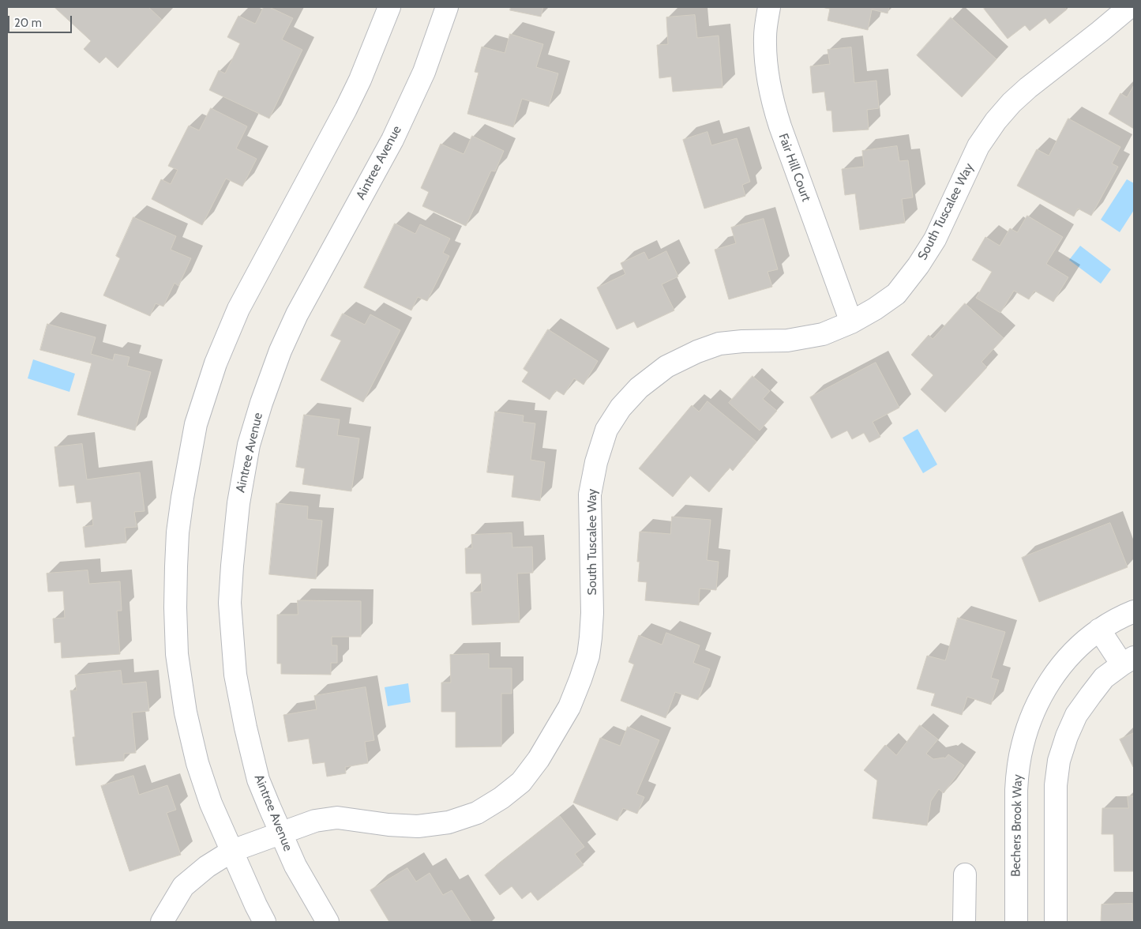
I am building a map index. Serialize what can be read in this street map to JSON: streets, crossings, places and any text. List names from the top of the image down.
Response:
{
  "streets": {
    "street": [
      "Aintree Avenue",
      "Fair Hill Court",
      "South Tuscalee Way",
      "Bechers Brook Way"
    ]
  },
  "crossings": [
    ["Aintree Avenue", "South Tuscalee Way"],
    ["Fair Hill Court", "South Tuscalee Way"]
  ],
  "scale_bar": "20 m"
}
